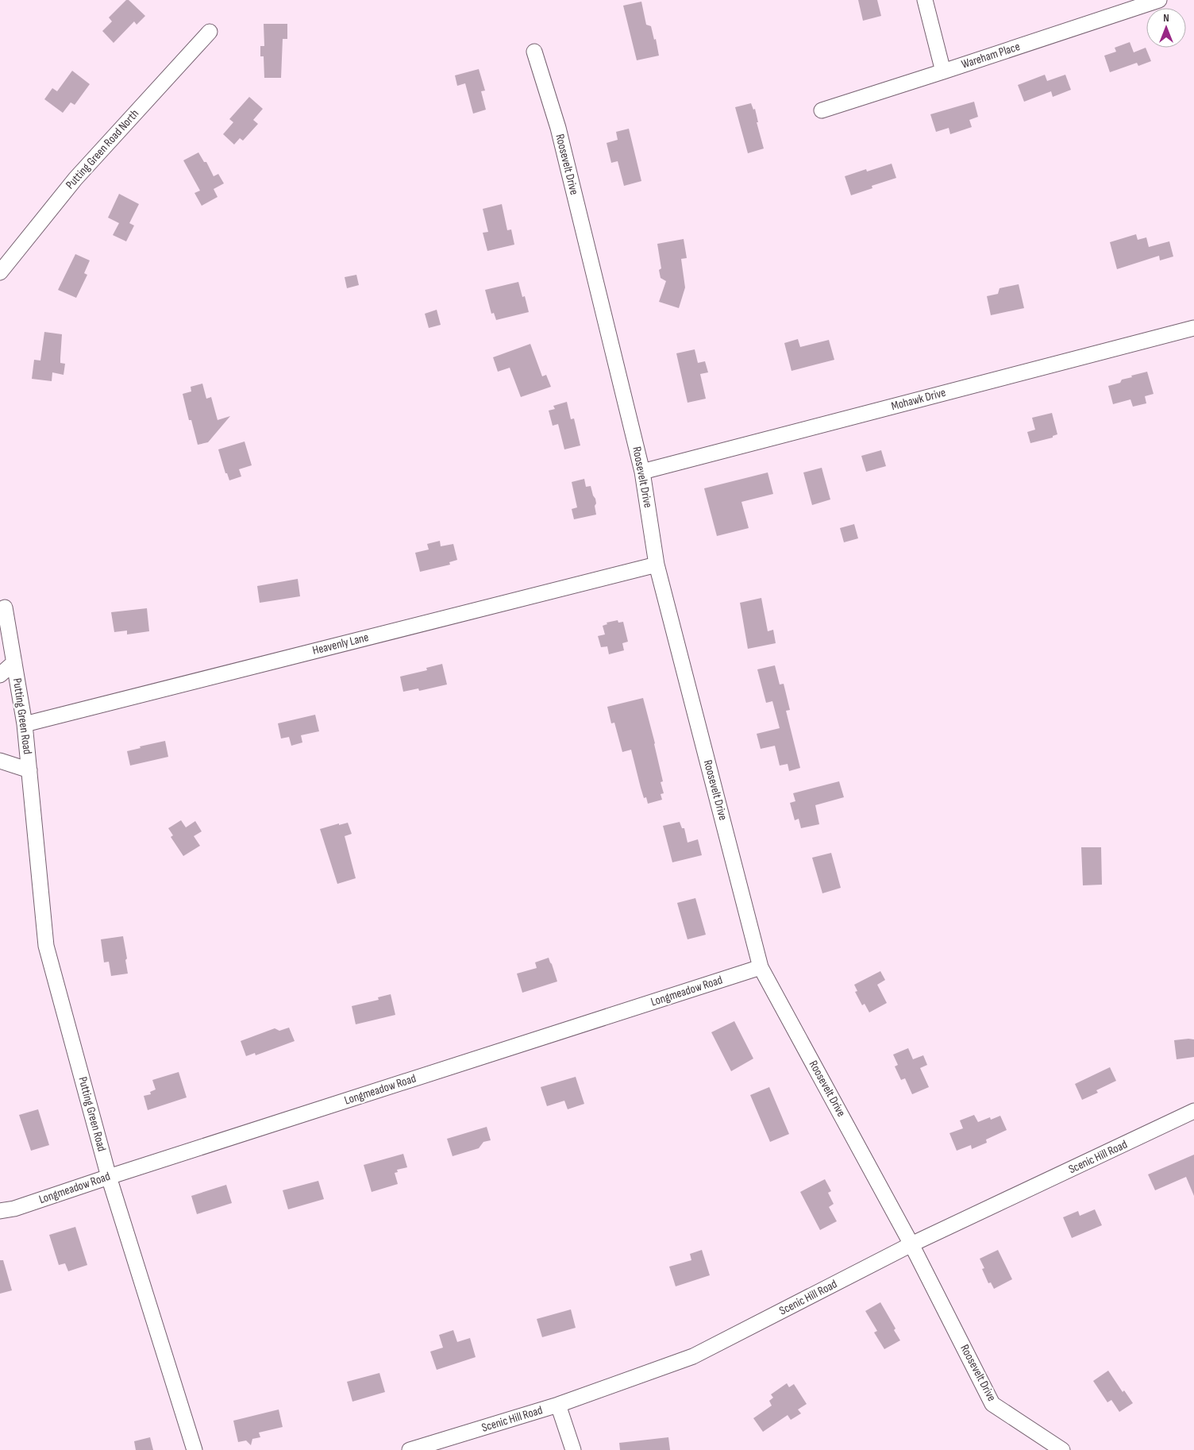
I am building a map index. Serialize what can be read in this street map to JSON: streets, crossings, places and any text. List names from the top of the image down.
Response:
{
  "streets": {
    "street": [
      "Wareham Place",
      "Putting Green Road North",
      "Roosevelt Drive",
      "Mohawk Drive",
      "Heavenly Lane",
      "Putting Green Road",
      "Longmeadow Road",
      "Scenic Hill Road"
    ]
  },
  "crossings": [
    ["Roosevelt Drive", "Mohawk Drive"],
    ["Roosevelt Drive", "Heavenly Lane"],
    ["Roosevelt Drive", "Longmeadow Road"],
    ["Roosevelt Drive", "Scenic Hill Road"],
    ["Heavenly Lane", "Putting Green Road"],
    ["Putting Green Road", "Longmeadow Road"]
  ],
  "north": "top"
}
